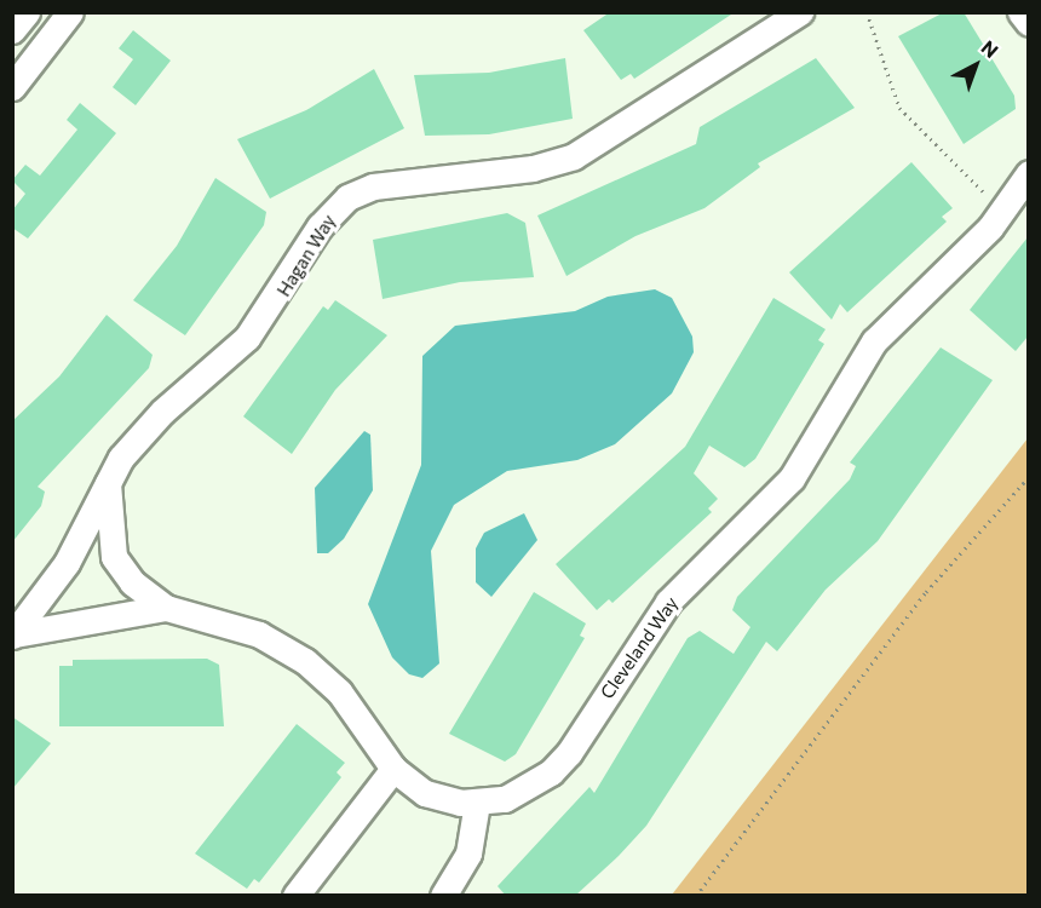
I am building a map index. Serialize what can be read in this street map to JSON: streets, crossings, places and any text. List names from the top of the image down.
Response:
{
  "streets": {
    "street": ["Hagan Way", "Cleveland Way"]
  },
  "crossings": [
    ["Hagan Way", "Cleveland Way"]
  ],
  "north": "top right"
}
